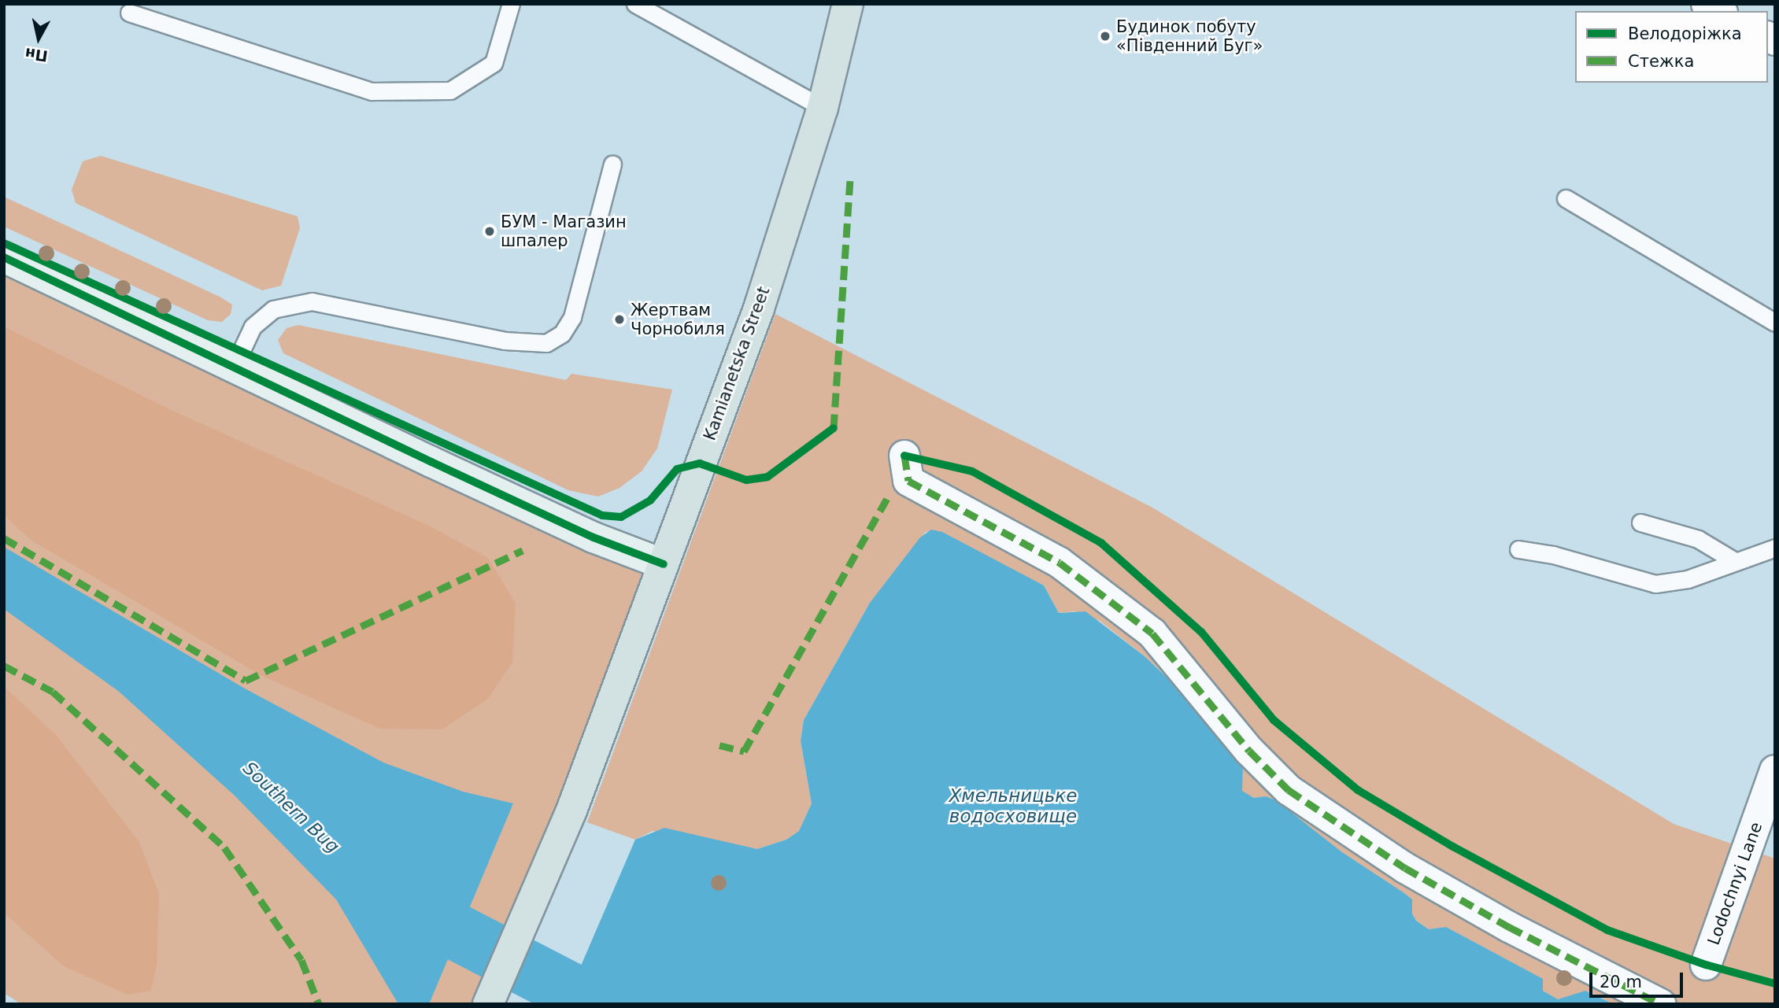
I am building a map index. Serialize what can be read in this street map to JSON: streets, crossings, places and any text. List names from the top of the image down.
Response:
{
  "streets": {
    "main road": ["Kamianetska Street"],
    "street": ["Lodochnyi Lane"]
  },
  "water": ["Хмельницьке водосховище", "Southern Bug"],
  "places": ["Будинок побуту «Південний Буг»", "БУМ - Магазин шпалер", "Жертвам Чорнобиля"],
  "legend": ["Велодоріжка", "Стежка"],
  "scale_bar": "20 m",
  "north": "bottom"
}
